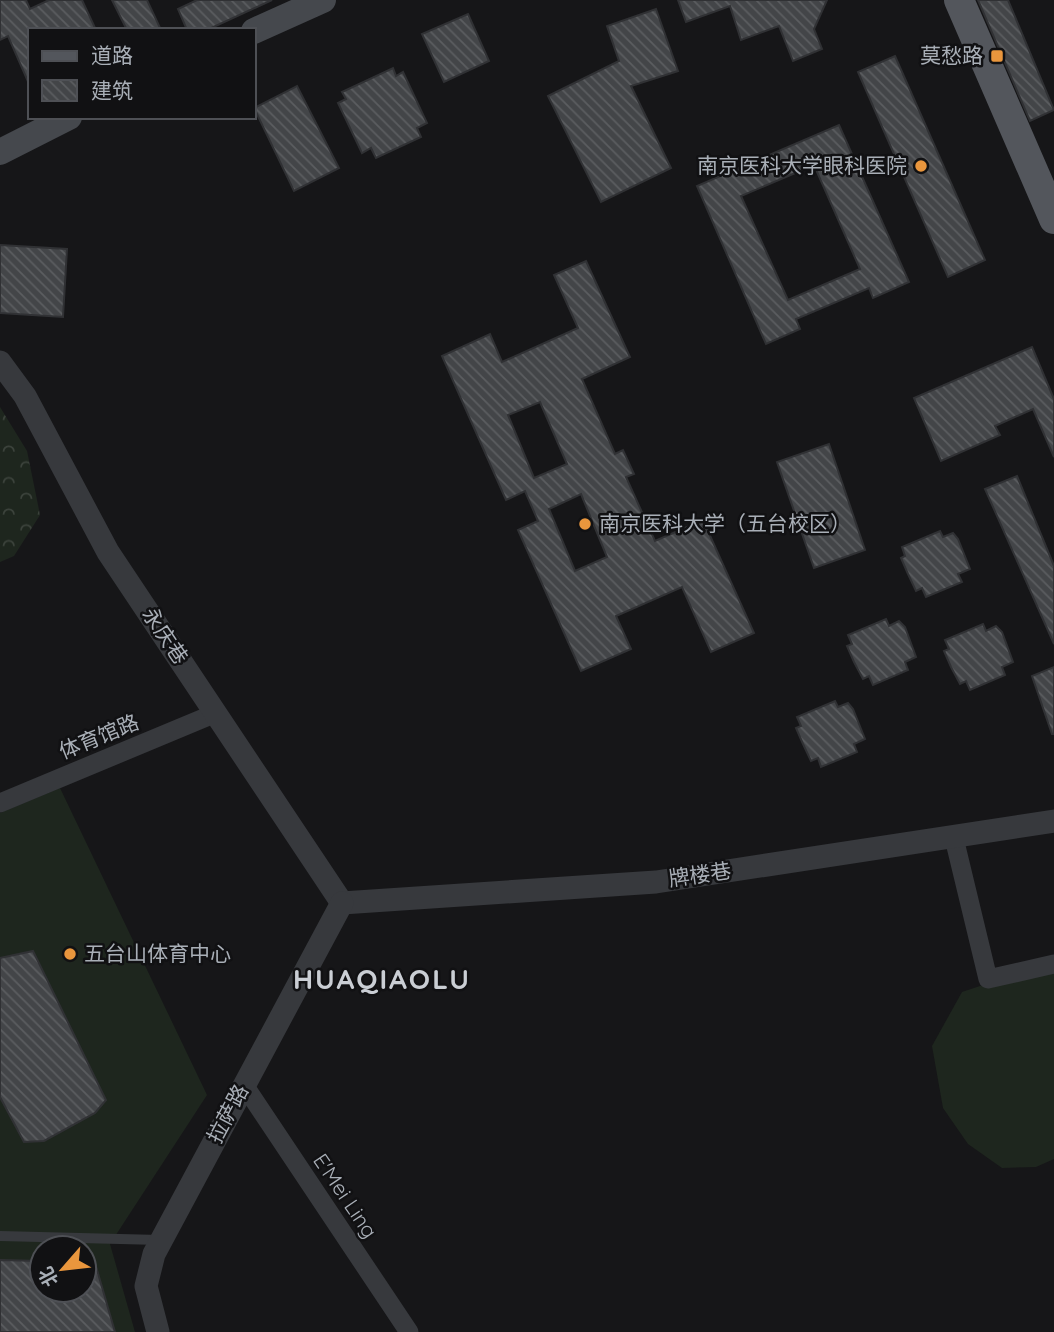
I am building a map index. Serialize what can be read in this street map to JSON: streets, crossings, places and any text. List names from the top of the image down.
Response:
{
  "streets": {
    "street": [
      "永庆巷",
      "体育馆路",
      "牌楼巷",
      "拉萨路",
      "E'Mei Ling"
    ]
  },
  "crossings": [
    ["永庆巷", "体育馆路"],
    ["永庆巷", "牌楼巷"],
    ["永庆巷", "拉萨路"],
    ["牌楼巷", "拉萨路"],
    ["拉萨路", "E'Mei Ling"]
  ],
  "districts": ["HUAQIAOLU"],
  "places": {
    "transit": ["莫愁路"],
    "other": ["南京医科大学眼科医院", "南京医科大学（五台校区）", "五台山体育中心"]
  },
  "legend": ["道路", "建筑"],
  "north": "bottom left"
}
